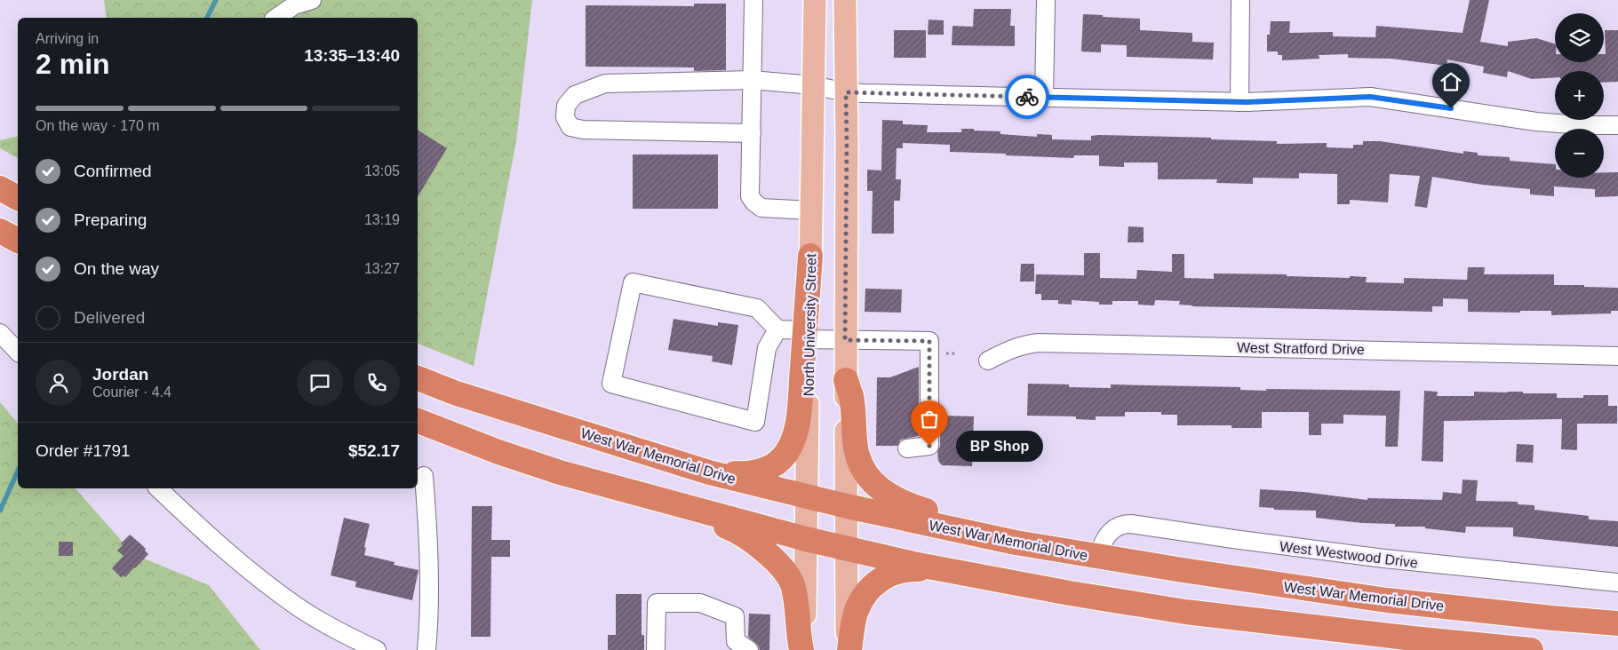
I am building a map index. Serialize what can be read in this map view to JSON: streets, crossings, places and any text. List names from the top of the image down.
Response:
{
  "streets": {
    "highway": ["West War Memorial Drive"],
    "main road": ["North University Street"],
    "street": ["West Stratford Drive", "West Westwood Drive"]
  },
  "crossings": [
    ["North University Street", "West War Memorial Drive"],
    ["West War Memorial Drive", "West Westwood Drive"]
  ],
  "places": ["BP Shop"],
  "page": {
    "map_buttons": ["+", "−"],
    "heading": ["2 min", "Arriving in", "13:35–13:40"],
    "panel": [
      "Jordan",
      "Courier · 4.4",
      "Order #1791",
      "$52.17"
    ],
    "bar": "On the way · 170 m",
    "list": [
      ["Confirmed", "13:05"],
      ["Preparing", "13:19"],
      ["On the way", "13:27"],
      "Delivered"
    ],
    "bubble": "BP Shop"
  }
}
